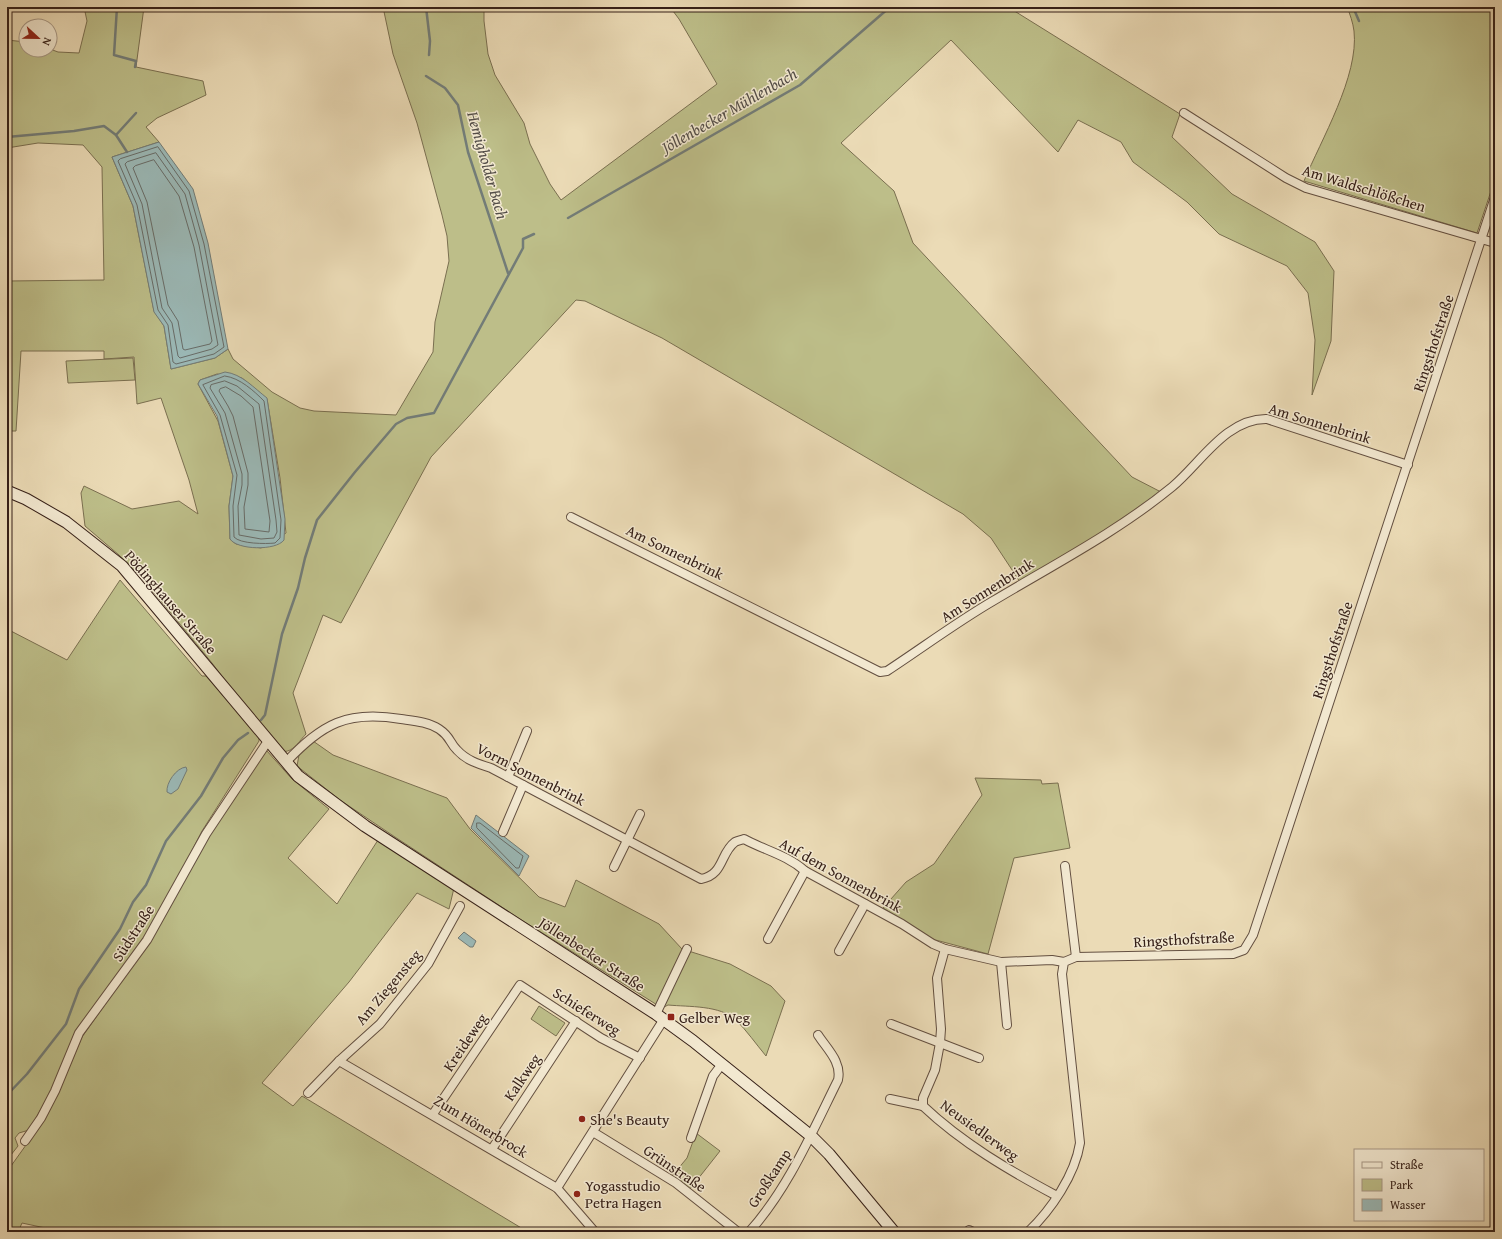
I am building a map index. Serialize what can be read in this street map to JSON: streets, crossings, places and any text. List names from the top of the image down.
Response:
{
  "streets": {
    "main road": ["Pödinghauser Straße", "Jöllenbecker Straße"],
    "street": [
      "Am Waldschlößchen",
      "Ringsthofstraße",
      "Am Sonnenbrink",
      "Vorm Sonnenbrink",
      "Auf dem Sonnenbrink",
      "Südstraße",
      "Am Ziegensteg",
      "Schieferweg",
      "Kreideweg",
      "Kalkweg",
      "Zum Hönerbrock",
      "Neusiedlerweg",
      "Grünstraße",
      "Großkamp"
    ]
  },
  "crossings": [
    ["Am Waldschlößchen", "Ringsthofstraße"],
    ["Ringsthofstraße", "Am Sonnenbrink"],
    ["Ringsthofstraße", "Auf dem Sonnenbrink"],
    ["Pödinghauser Straße", "Jöllenbecker Straße"],
    ["Vorm Sonnenbrink", "Auf dem Sonnenbrink"],
    ["Vorm Sonnenbrink", "Jöllenbecker Straße"],
    ["Auf dem Sonnenbrink", "Neusiedlerweg"],
    ["Südstraße", "Jöllenbecker Straße"],
    ["Jöllenbecker Straße", "Großkamp"],
    ["Am Ziegensteg", "Zum Hönerbrock"],
    ["Schieferweg", "Kreideweg"],
    ["Schieferweg", "Kalkweg"],
    ["Kreideweg", "Zum Hönerbrock"],
    ["Kalkweg", "Zum Hönerbrock"]
  ],
  "water": ["Jöllenbecker Mühlenbach", "Hemigholder Bach"],
  "places": {
    "transit": ["Gelber Weg"],
    "other": ["She's Beauty", "Yogasstudio Petra Hagen"]
  },
  "legend": ["Straße", "Park", "Wasser"],
  "north": "right"
}
